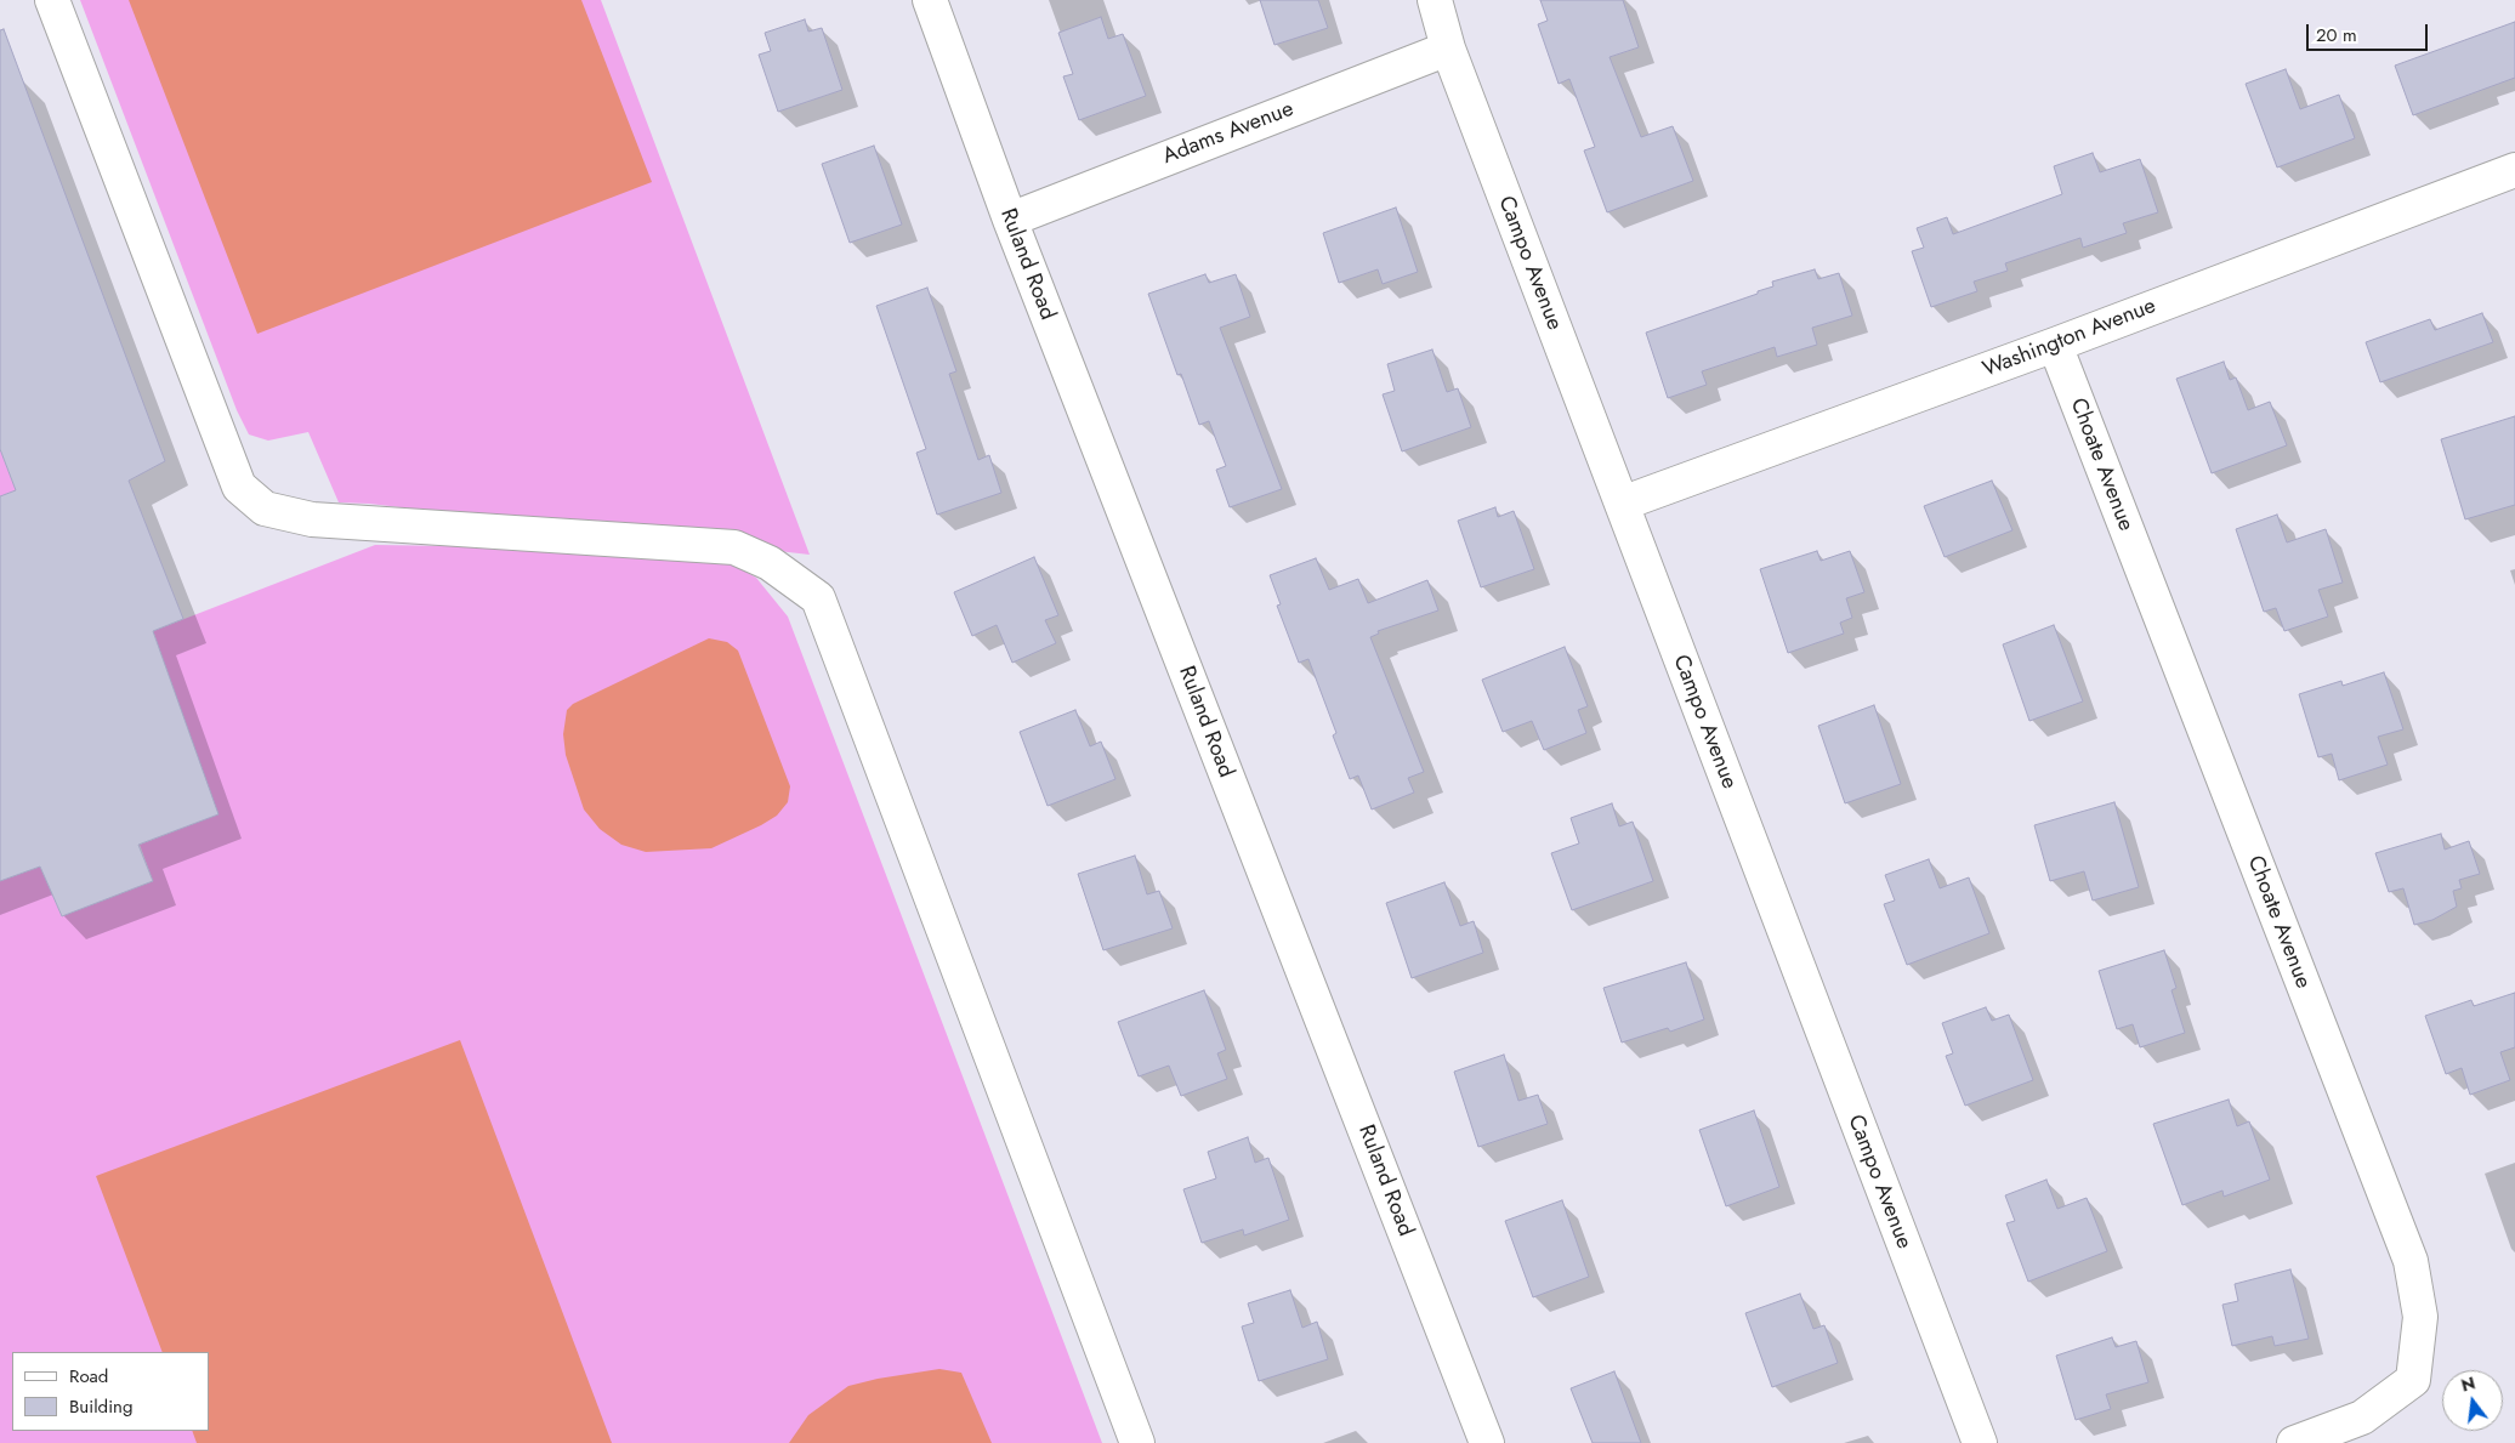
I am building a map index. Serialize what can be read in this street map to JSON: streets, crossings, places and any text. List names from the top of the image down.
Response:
{
  "streets": {
    "street": [
      "Adams Avenue",
      "Campo Avenue",
      "Ruland Road",
      "Washington Avenue",
      "Choate Avenue"
    ]
  },
  "crossings": [
    ["Adams Avenue", "Campo Avenue"],
    ["Adams Avenue", "Ruland Road"],
    ["Campo Avenue", "Washington Avenue"],
    ["Washington Avenue", "Choate Avenue"]
  ],
  "legend": ["Road", "Building"],
  "scale_bar": "20 m",
  "north": "top"
}
